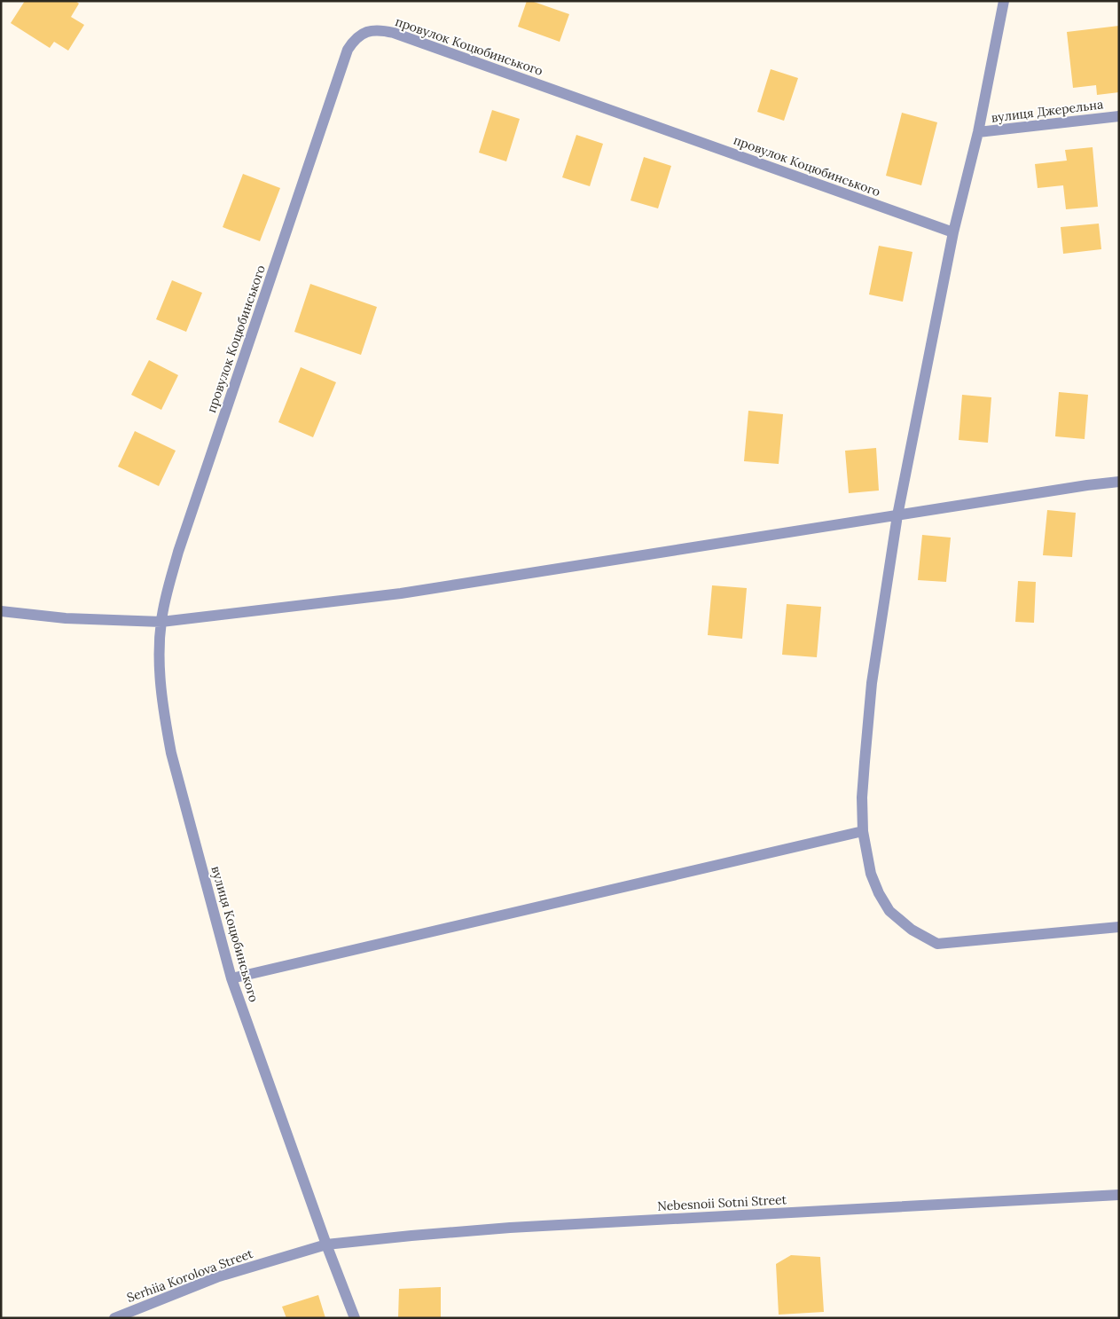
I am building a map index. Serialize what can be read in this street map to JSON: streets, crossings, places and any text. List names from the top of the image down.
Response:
{
  "streets": {
    "street": [
      "провулок Коцюбинського",
      "вулиця Джерельна",
      "вулиця Коцюбинського",
      "Nebesnoii Sotni Street",
      "Serhiia Korolova Street"
    ]
  },
  "crossings": [
    ["провулок Коцюбинського", "вулиця Коцюбинського"],
    ["вулиця Коцюбинського", "Nebesnoii Sotni Street"],
    ["вулиця Коцюбинського", "Serhiia Korolova Street"],
    ["Nebesnoii Sotni Street", "Serhiia Korolova Street"]
  ]
}
